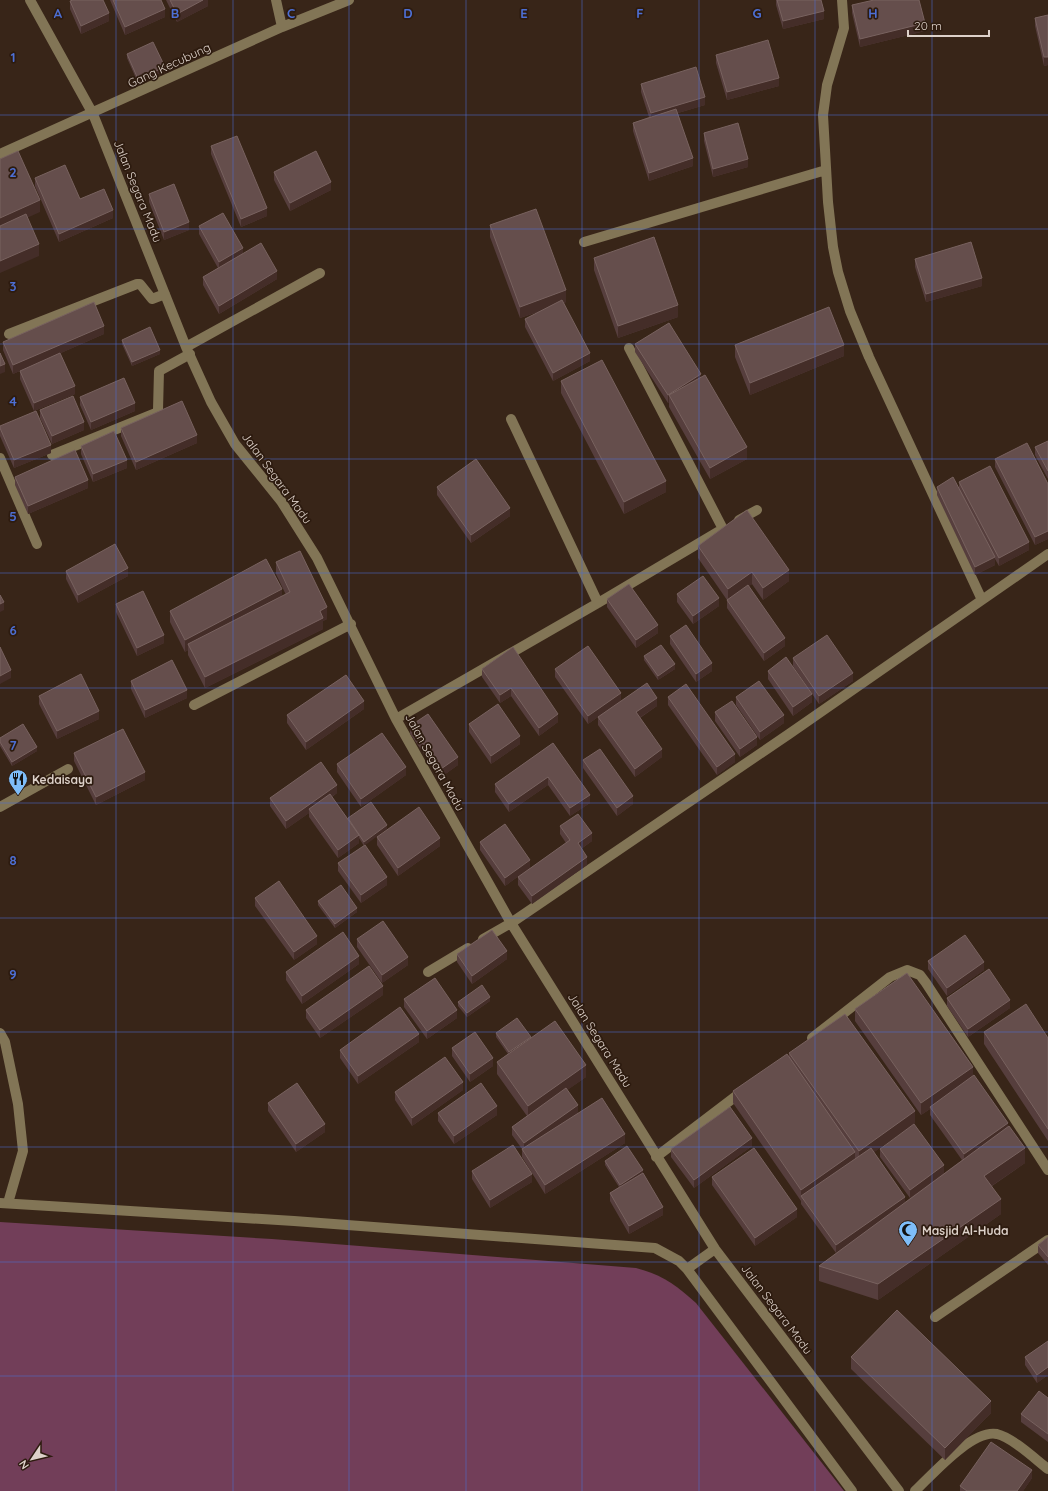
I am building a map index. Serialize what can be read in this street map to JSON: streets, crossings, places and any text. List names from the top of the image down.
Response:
{
  "streets": {
    "street": ["Gang Kecubung", "Jalan Segara Madu"]
  },
  "crossings": [
    ["Gang Kecubung", "Jalan Segara Madu"]
  ],
  "places": {
    "restaurant": ["Kedaisaya"],
    "mosque": ["Masjid Al-Huda"]
  },
  "scale_bar": "20 m",
  "north": "bottom left",
  "grid": {
    "columns": [
      "A",
      "B",
      "C",
      "D",
      "E",
      "F",
      "G",
      "H"
    ],
    "rows": [
      "1",
      "2",
      "3",
      "4",
      "5",
      "6",
      "7",
      "8",
      "9"
    ]
  }
}
